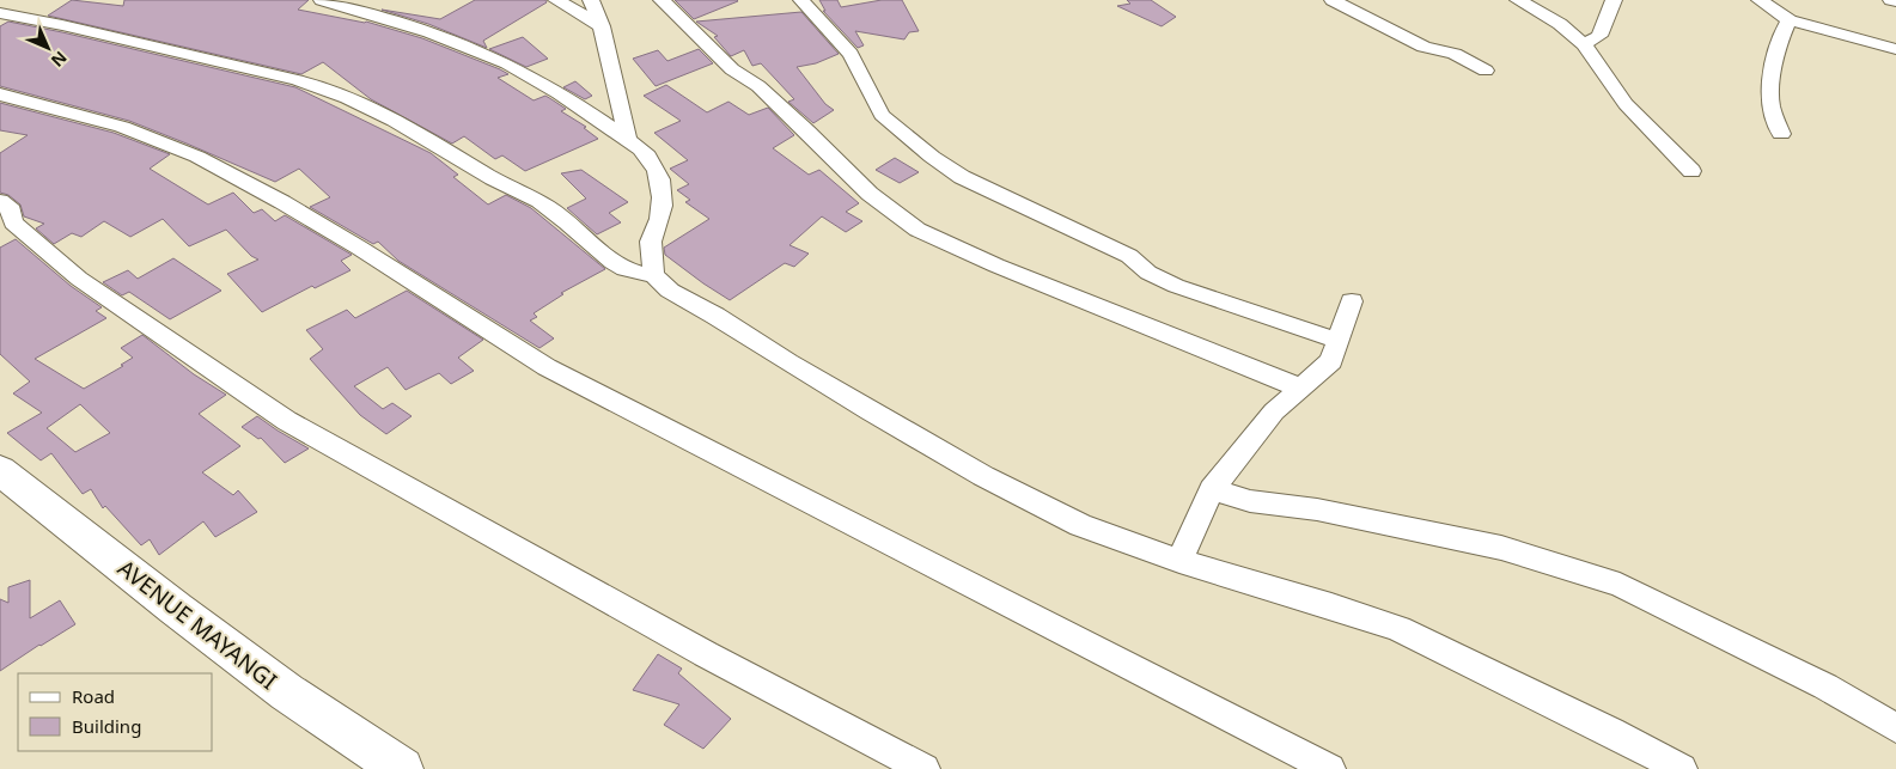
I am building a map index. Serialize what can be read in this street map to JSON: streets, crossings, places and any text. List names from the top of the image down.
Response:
{
  "streets": {
    "street": ["AVENUE MAYANGI"]
  },
  "legend": ["Road", "Building"],
  "north": "bottom right"
}
